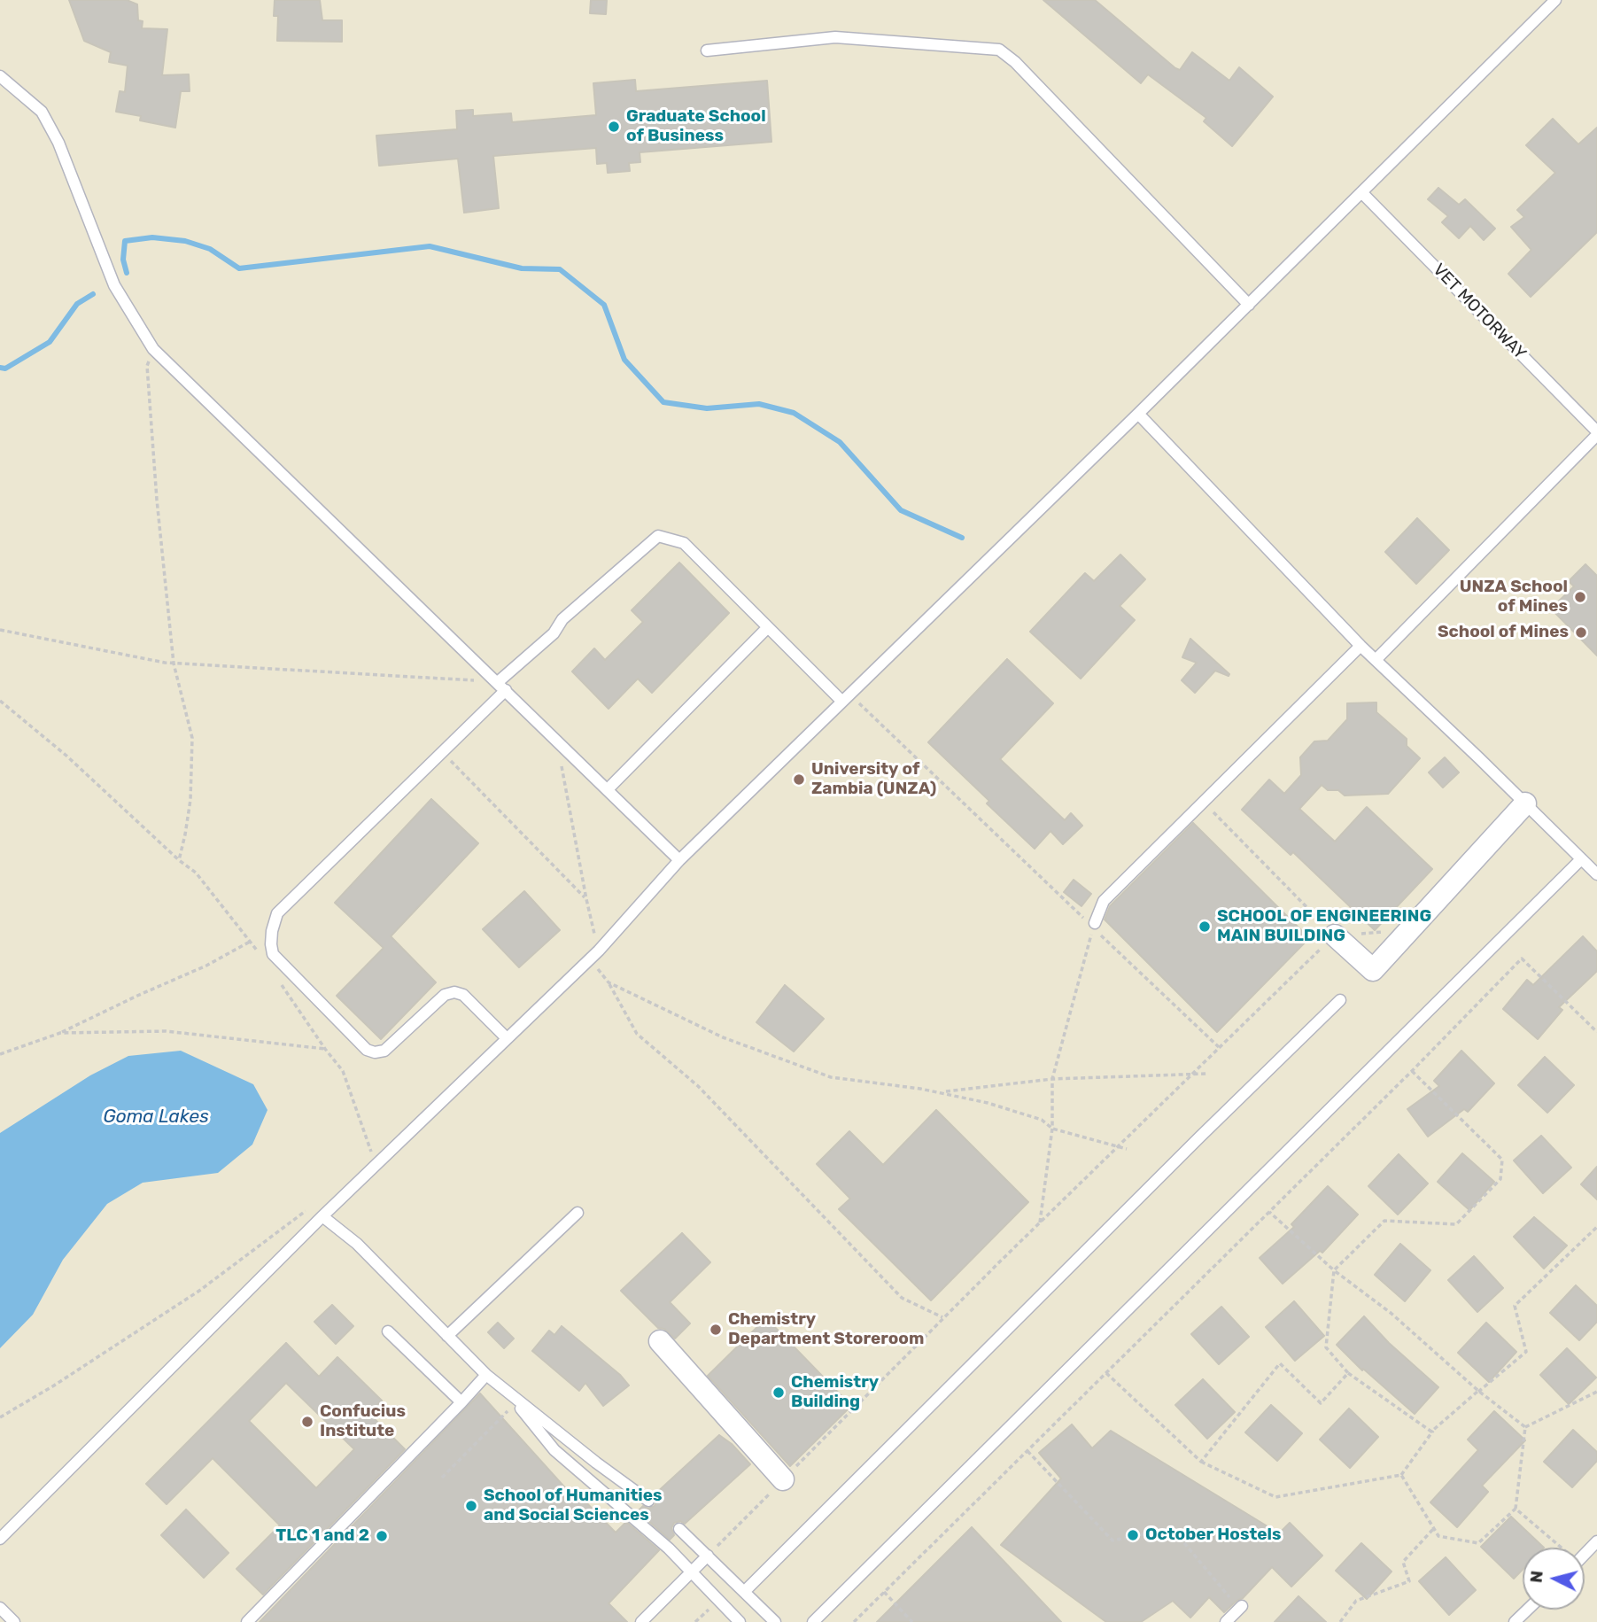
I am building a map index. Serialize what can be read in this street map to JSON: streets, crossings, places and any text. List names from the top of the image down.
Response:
{
  "streets": {
    "lane": ["VET MOTORWAY"]
  },
  "water": ["Goma Lakes"],
  "places": [
    "Graduate School of Business",
    "UNZA School of Mines",
    "School of Mines",
    "University of Zambia (UNZA)",
    "SCHOOL OF ENGINEERING MAIN BUILDING",
    "Chemistry Department Storeroom",
    "Chemistry Building",
    "Confucius Institute",
    "School of Humanities and Social Sciences",
    "October Hostels",
    "TLC 1 and 2"
  ],
  "north": "left"
}
